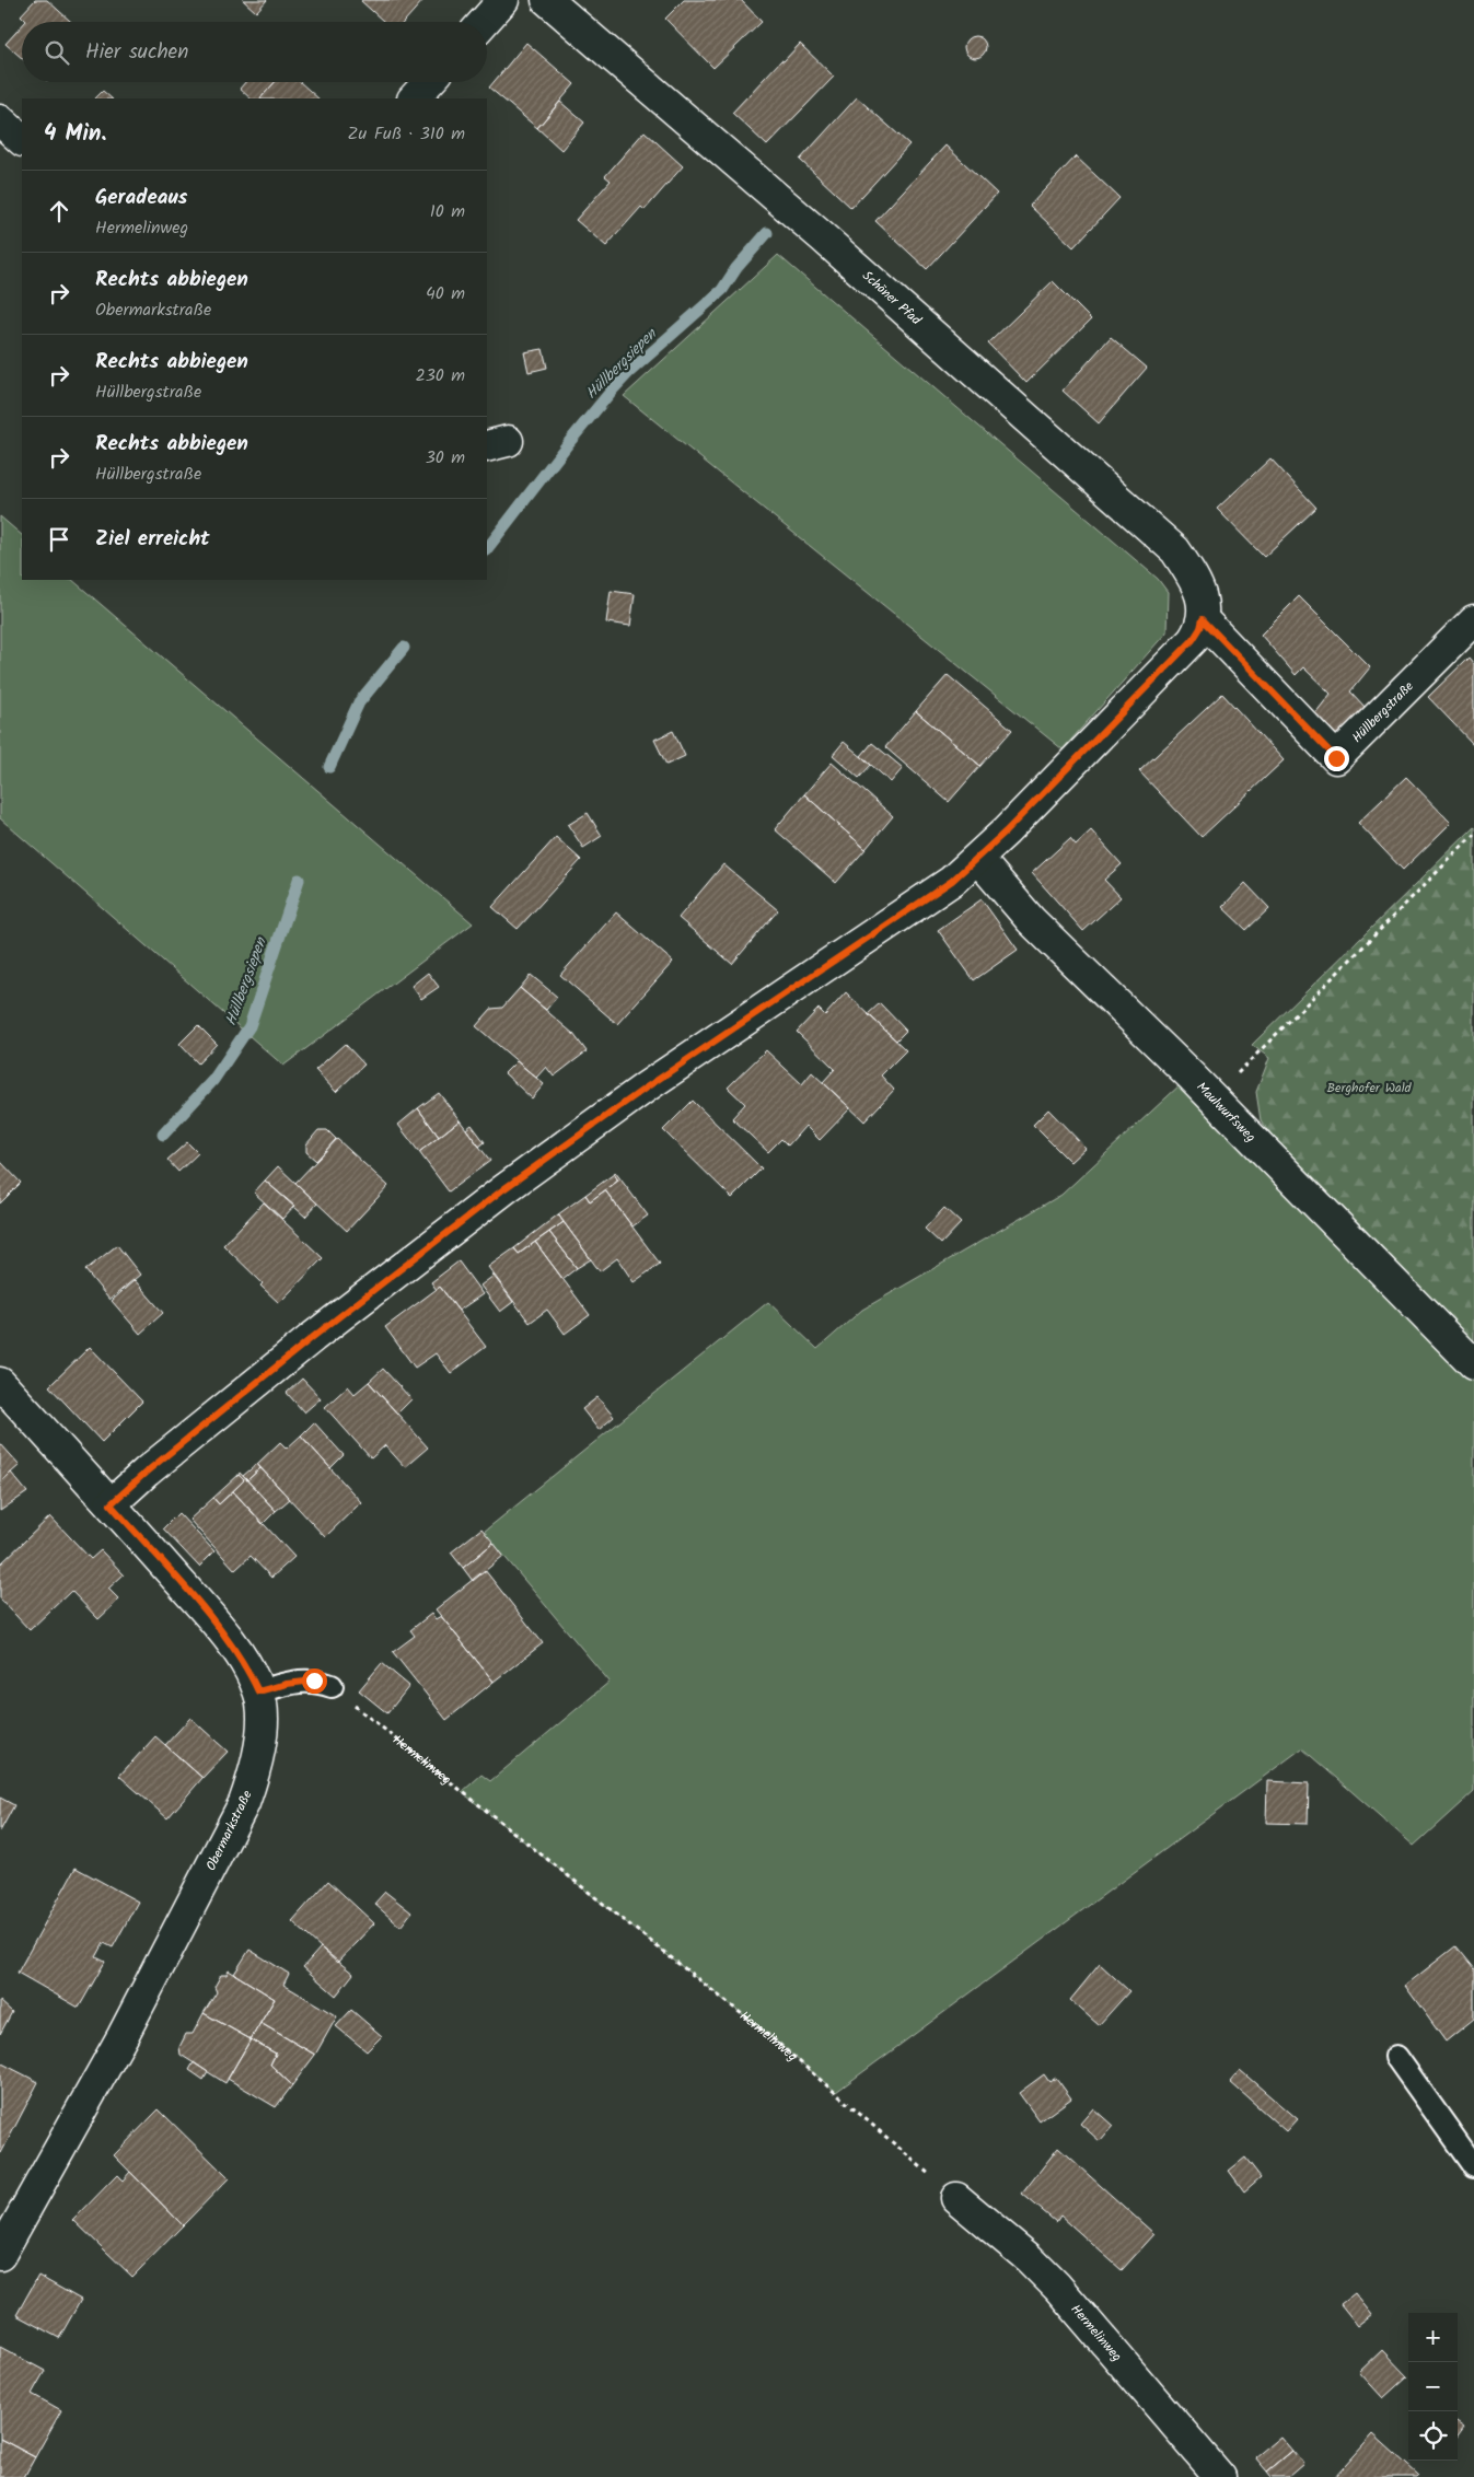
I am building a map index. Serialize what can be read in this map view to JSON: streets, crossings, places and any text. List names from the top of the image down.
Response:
{
  "streets": {
    "street": [
      "Schöner Pfad",
      "Hüllbergstraße",
      "Maulwurfsweg",
      "Hermelinweg",
      "Obermarkstraße"
    ]
  },
  "crossings": [
    ["Schöner Pfad", "Hüllbergstraße"]
  ],
  "water": ["Hüllbergsiepen"],
  "parks": ["Berghofer Wald"],
  "page": {
    "search": "Hier suchen",
    "heading": ["4 Min.", "Zu Fuß · 310 m"],
    "list": [
      ["Geradeaus", "Hermelinweg", "10 m"],
      ["Rechts abbiegen", "Obermarkstraße", "40 m"],
      ["Rechts abbiegen", "Hüllbergstraße", "230 m"],
      ["Rechts abbiegen", "Hüllbergstraße", "30 m"],
      "Ziel erreicht"
    ],
    "map_buttons": ["+", "−"]
  }
}
